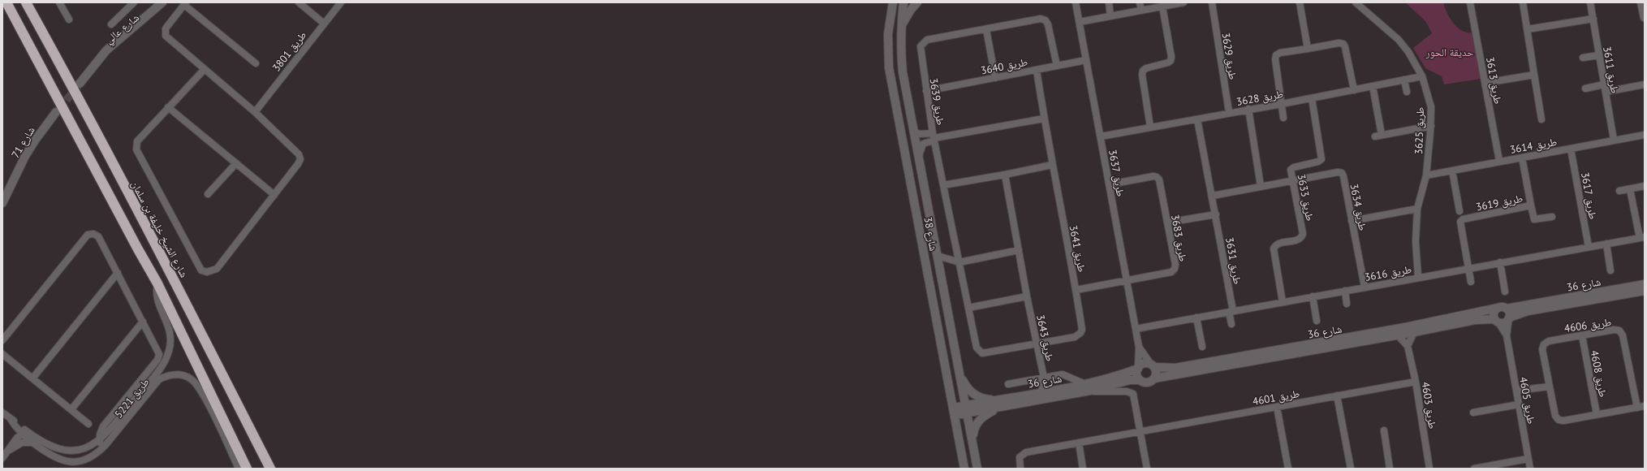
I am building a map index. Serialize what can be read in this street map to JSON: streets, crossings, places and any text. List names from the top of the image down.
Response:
{
  "streets": {
    "highway": ["شارع الشيخ خليفة بن سلمان"],
    "street": [
      "شارع عالي",
      "طريق 3801",
      "طريق 3629",
      "طريق 3640",
      "طريق 3611",
      "طريق 3613",
      "طريق 3628",
      "طريق 3639",
      "طريق 3625",
      "شارع 71",
      "طريق 3614",
      "طريق 3637",
      "طريق 3617",
      "طريق 3633",
      "طريق 3619",
      "طريق 3634",
      "شارع 38",
      "طريق 3683",
      "طريق 3641",
      "طريق 3631",
      "طريق 3616",
      "شارع 36",
      "طريق 4606",
      "طريق 3643",
      "طريق 4608",
      "طريق 4601",
      "طريق 5221",
      "طريق 4605",
      "طريق 4603"
    ]
  },
  "crossings": [
    ["طريق 3629", "طريق 3628"],
    ["طريق 3640", "طريق 3639"],
    ["طريق 3640", "طريق 3637"],
    ["طريق 3640", "طريق 3641"],
    ["طريق 3611", "طريق 3614"],
    ["طريق 3613", "طريق 3614"],
    ["طريق 3628", "طريق 3625"],
    ["طريق 3628", "طريق 3637"],
    ["طريق 3628", "طريق 3633"],
    ["طريق 3628", "طريق 3631"],
    ["طريق 3639", "طريق 3641"],
    ["طريق 3625", "طريق 3614"],
    ["طريق 3625", "طريق 3616"],
    ["طريق 3614", "طريق 3617"],
    ["طريق 3614", "طريق 3619"],
    ["طريق 3637", "طريق 3683"],
    ["طريق 3637", "طريق 3616"],
    ["طريق 3637", "شارع 36"],
    ["طريق 3617", "طريق 3616"],
    ["طريق 3633", "طريق 3634"],
    ["طريق 3633", "طريق 3616"],
    ["طريق 3619", "طريق 3616"],
    ["طريق 3634", "طريق 3631"],
    ["طريق 3634", "طريق 3616"],
    ["شارع 38", "شارع 36"],
    ["طريق 3683", "طريق 3641"],
    ["طريق 3641", "طريق 3643"],
    ["طريق 3631", "طريق 3616"],
    ["شارع 36", "طريق 3643"],
    ["شارع 36", "طريق 4605"],
    ["شارع 36", "طريق 4603"],
    ["طريق 4606", "طريق 4608"],
    ["طريق 4601", "طريق 4603"]
  ],
  "parks": ["حديقة الحور"]
}
